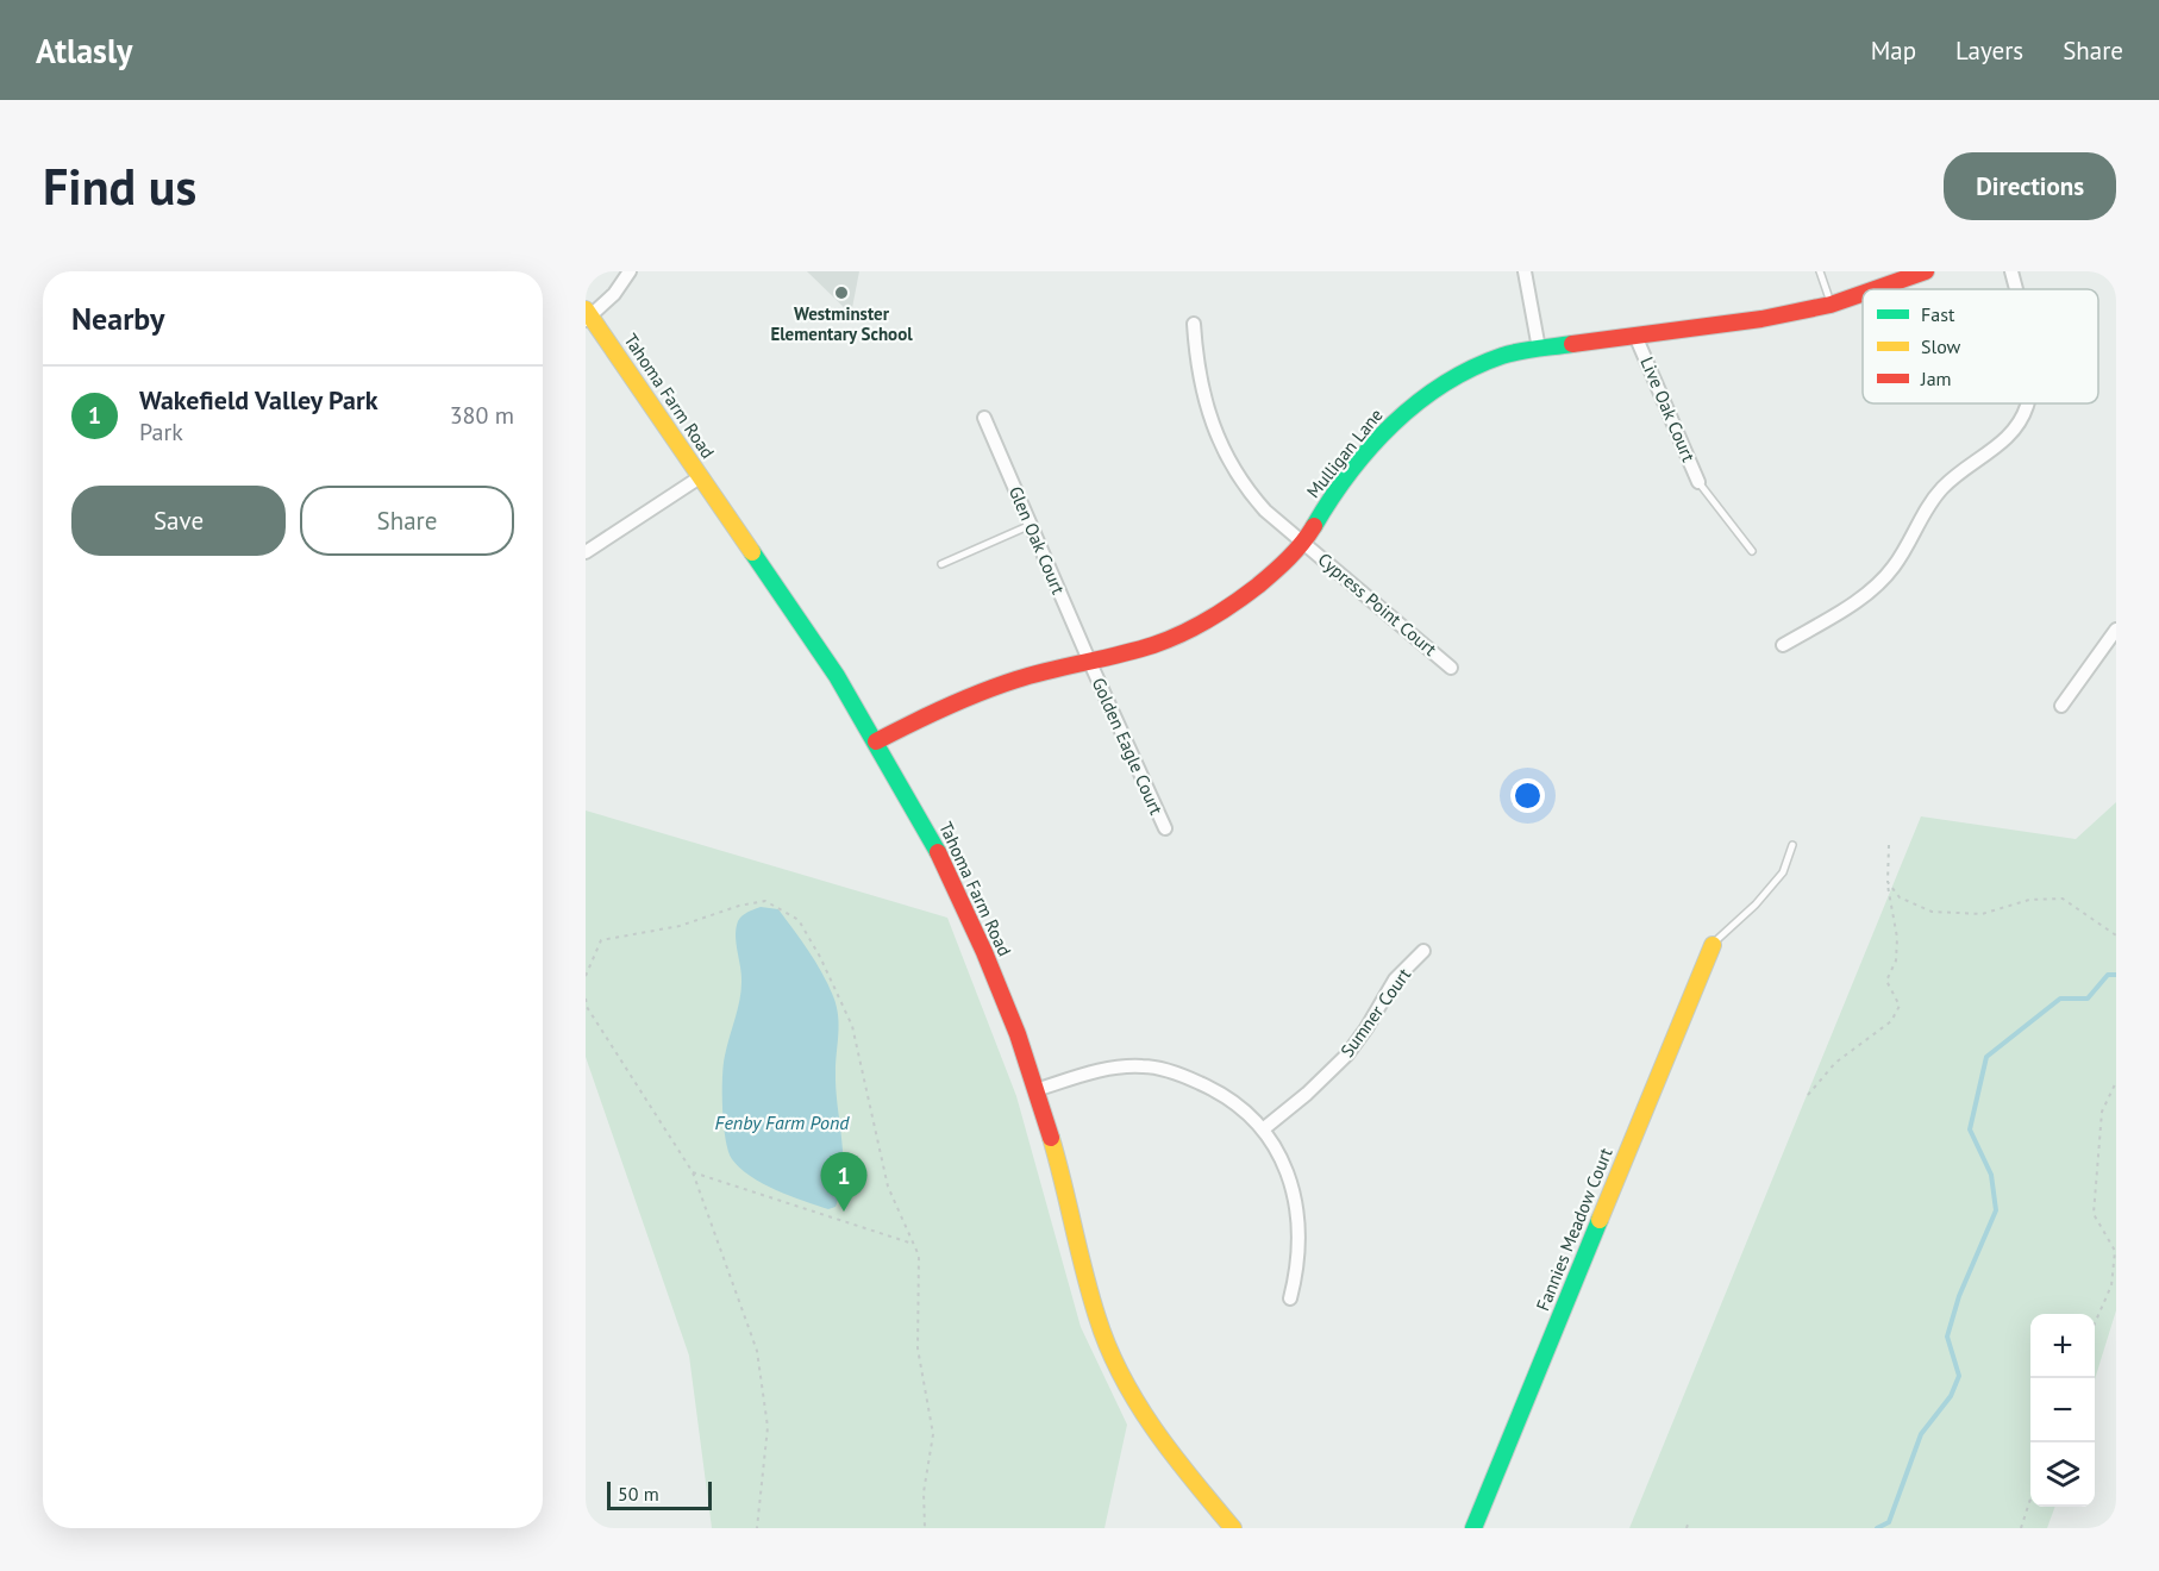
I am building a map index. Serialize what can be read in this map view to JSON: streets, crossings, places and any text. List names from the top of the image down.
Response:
{
  "streets": {
    "street": [
      "Tahoma Farm Road",
      "Live Oak Court",
      "Mulligan Lane",
      "Glen Oak Court",
      "Cypress Point Court",
      "Golden Eagle Court",
      "Sumner Court",
      "Fannies Meadow Court"
    ]
  },
  "crossings": [
    ["Tahoma Farm Road", "Mulligan Lane"],
    ["Live Oak Court", "Mulligan Lane"],
    ["Mulligan Lane", "Glen Oak Court"],
    ["Mulligan Lane", "Cypress Point Court"],
    ["Mulligan Lane", "Golden Eagle Court"],
    ["Glen Oak Court", "Golden Eagle Court"]
  ],
  "water": ["Fenby Farm Pond"],
  "places": ["Westminster Elementary School"],
  "legend": ["Fast", "Slow", "Jam"],
  "scale_bar": "50 m",
  "page": {
    "header": "Atlasly",
    "nav": ["Map", "Layers", "Share"],
    "buttons": [
      "Directions",
      ["Save", "Share"]
    ],
    "title": "Find us",
    "heading": "Nearby",
    "list": [
      {
        "mark": "1",
        "name": "Wakefield Valley Park",
        "note": "Park",
        "value": "380 m"
      }
    ],
    "pins": "1",
    "map_buttons": ["+", "−"],
    "scale": "50 m"
  }
}
